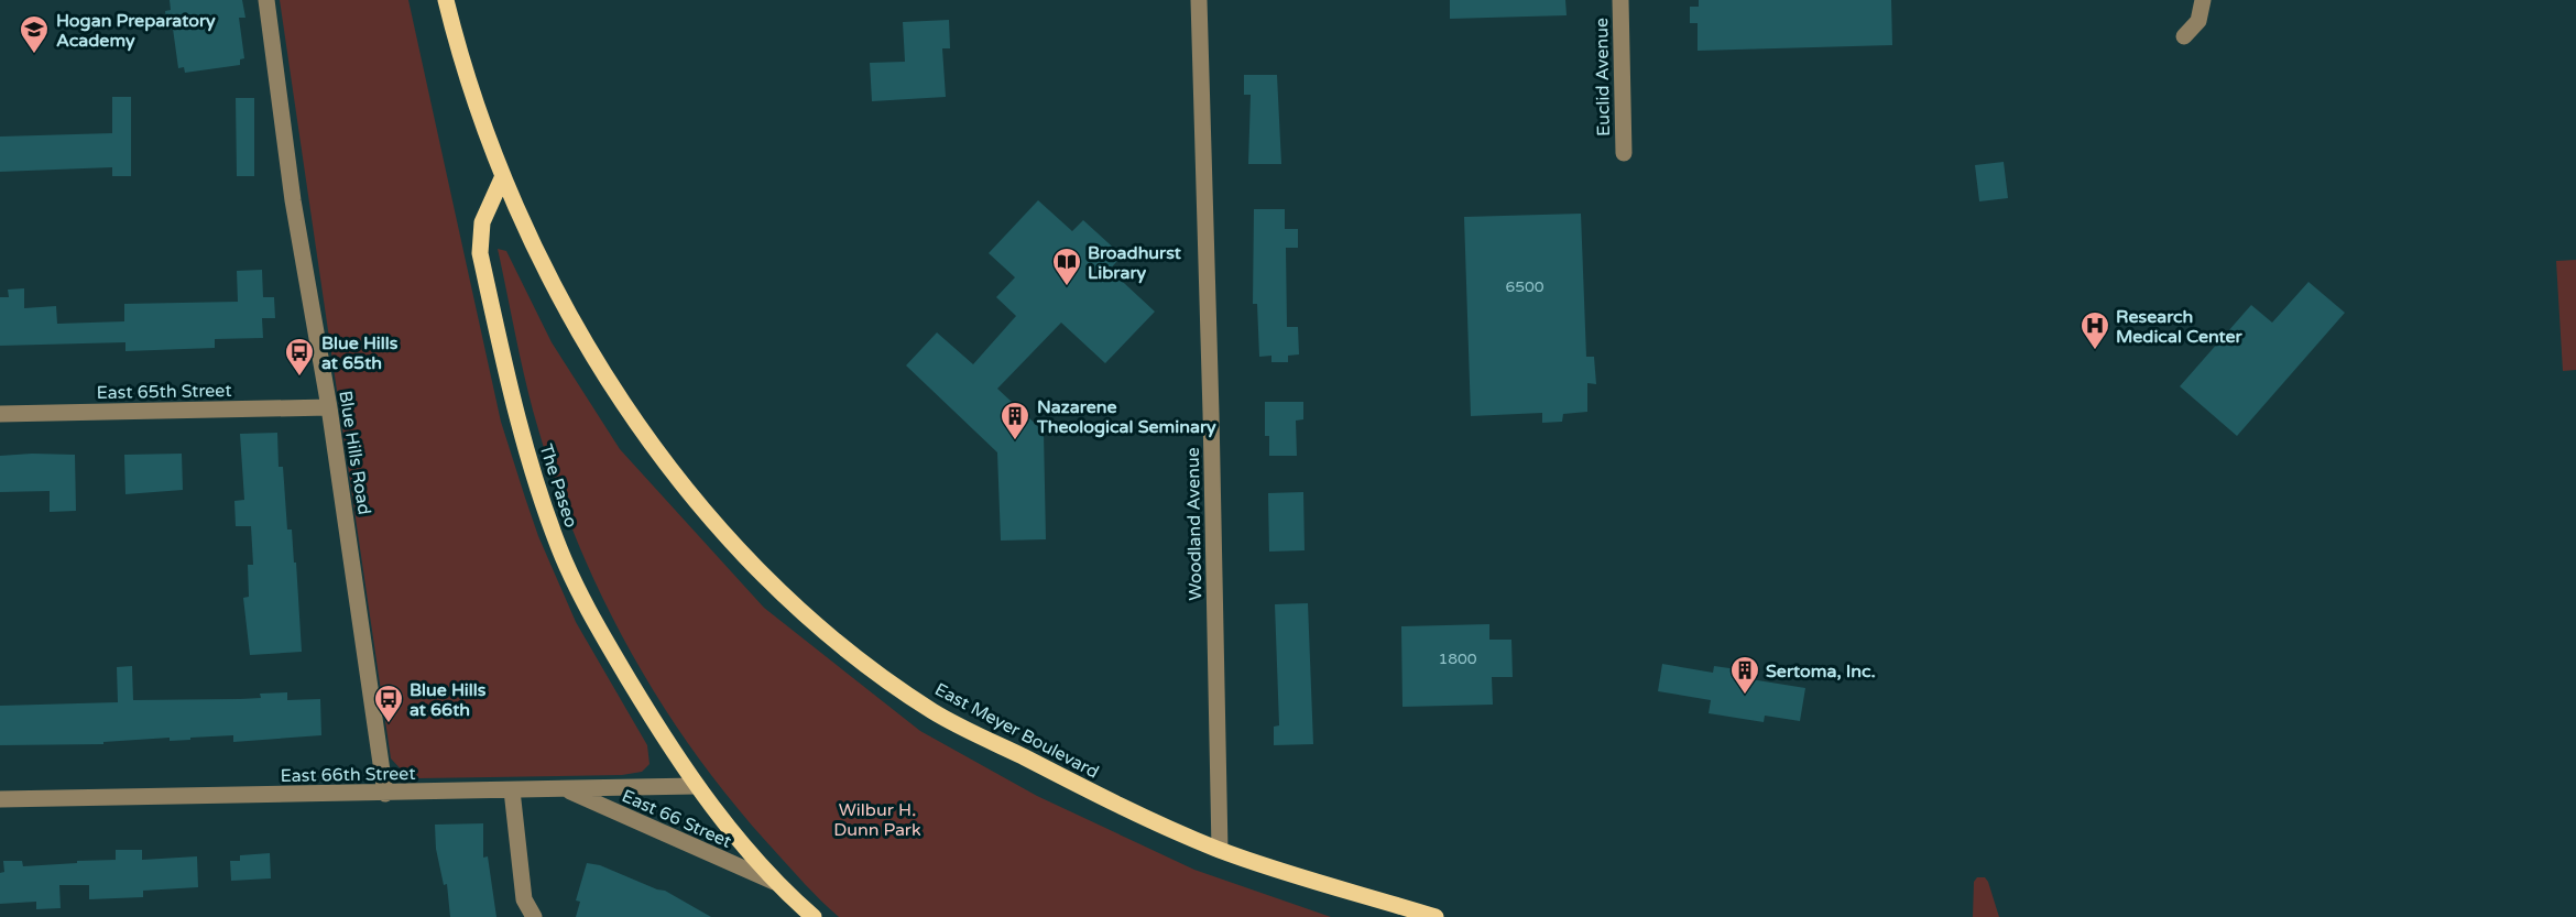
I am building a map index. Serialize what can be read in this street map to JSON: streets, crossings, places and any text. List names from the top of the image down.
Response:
{
  "streets": {
    "main road": ["The Paseo", "East Meyer Boulevard"],
    "street": [
      "Euclid Avenue",
      "East 65th Street",
      "Blue Hills Road",
      "Woodland Avenue",
      "East 66th Street",
      "East 66 Street"
    ]
  },
  "crossings": [
    ["East 65th Street", "Blue Hills Road"],
    ["Blue Hills Road", "East 66th Street"],
    ["The Paseo", "East Meyer Boulevard"],
    ["The Paseo", "East 66th Street"],
    ["The Paseo", "East 66 Street"],
    ["Woodland Avenue", "East Meyer Boulevard"],
    ["East 66th Street", "East 66 Street"]
  ],
  "parks": ["Wilbur H. Dunn Park"],
  "places": {
    "school or university": ["Hogan Preparatory Academy"],
    "library": ["Broadhurst Library"],
    "hospital": ["Research Medical Center"],
    "bus stop": ["Blue Hills at 65th", "Blue Hills at 66th"],
    "building": ["Nazarene Theological Seminary", "Sertoma, Inc."]
  },
  "house_numbers": ["6500", "1800"]
}
